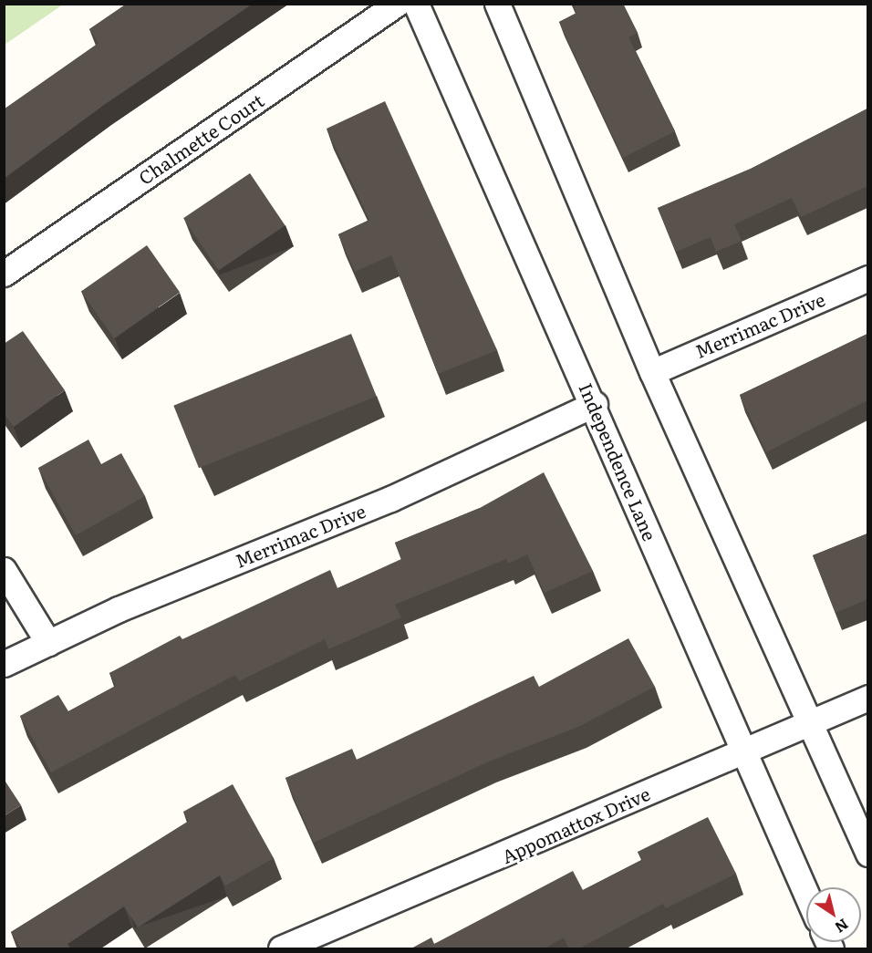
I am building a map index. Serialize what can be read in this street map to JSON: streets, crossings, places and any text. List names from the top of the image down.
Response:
{
  "streets": {
    "street": [
      "Chalmette Court",
      "Merrimac Drive",
      "Independence Lane",
      "Appomattox Drive"
    ]
  },
  "crossings": [
    ["Merrimac Drive", "Independence Lane"],
    ["Independence Lane", "Appomattox Drive"]
  ],
  "north": "bottom right"
}
